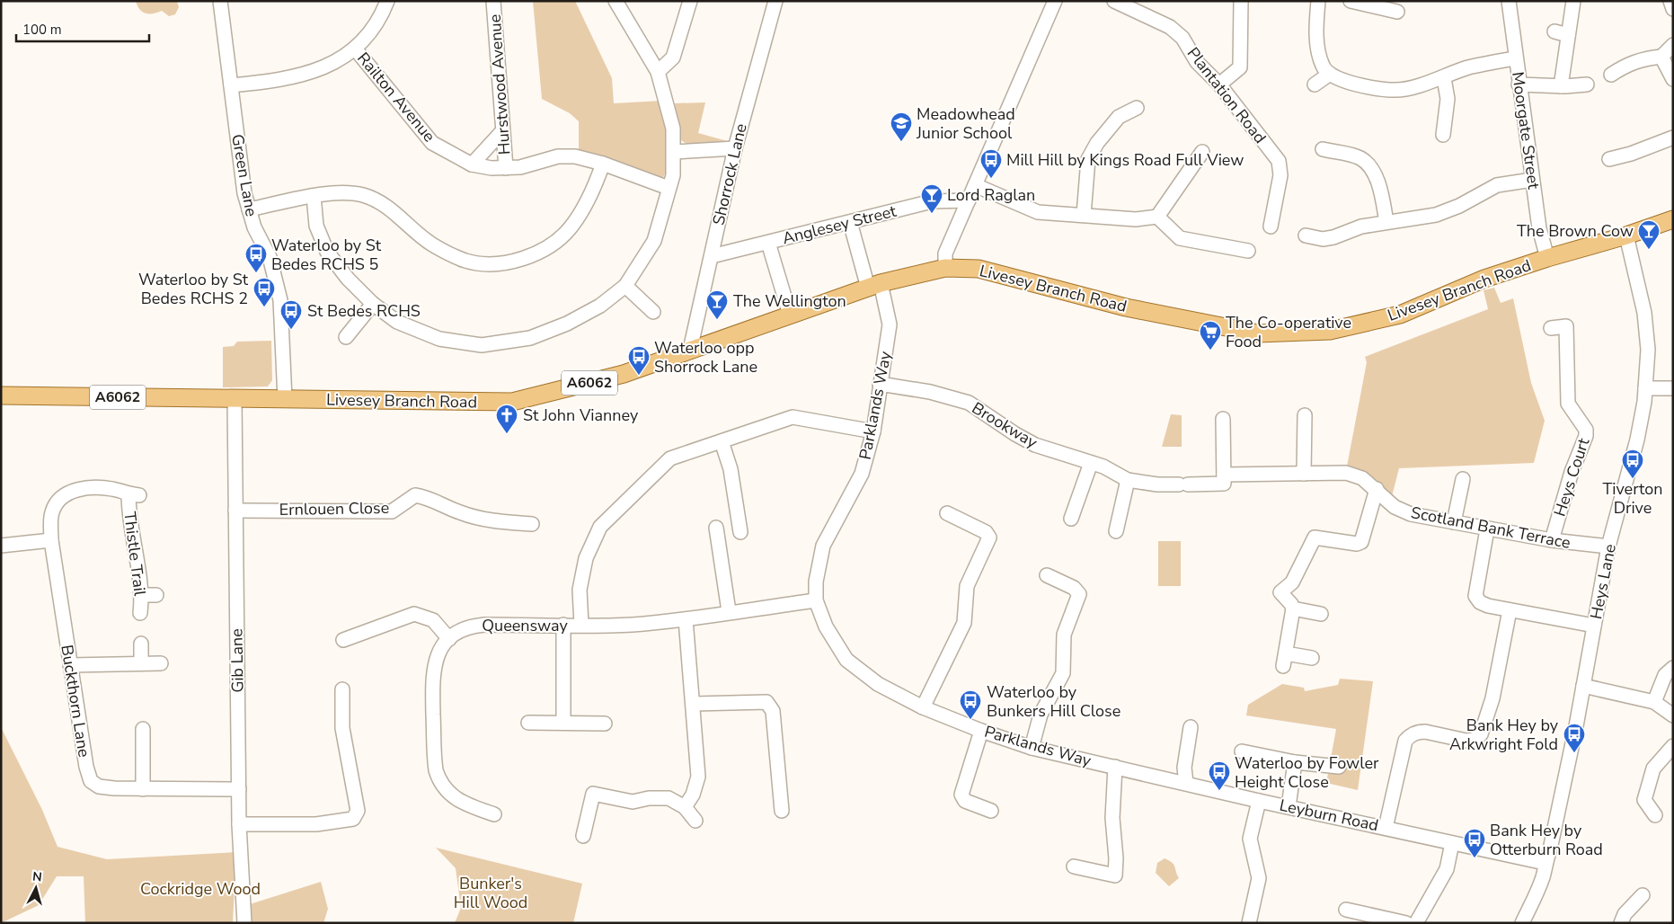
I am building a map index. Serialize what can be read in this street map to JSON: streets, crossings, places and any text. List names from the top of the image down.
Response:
{
  "streets": {
    "main road": ["Livesey Branch Road", "A6062"],
    "street": [
      "Hurstwood Avenue",
      "Plantation Road",
      "Railton Avenue",
      "Moorgate Street",
      "Shorrock Lane",
      "Green Lane",
      "Anglesey Street",
      "Parklands Way",
      "Brookway",
      "Heys Court",
      "Ernlouen Close",
      "Scotland Bank Terrace",
      "Thistle Trail",
      "Heys Lane",
      "Queensway",
      "Gib Lane",
      "Buckthorn Lane",
      "Leyburn Road"
    ]
  },
  "crossings": [
    ["Hurstwood Avenue", "Railton Avenue"],
    ["Moorgate Street", "Livesey Branch Road"],
    ["Shorrock Lane", "Anglesey Street"],
    ["Shorrock Lane", "Livesey Branch Road"],
    ["Green Lane", "Livesey Branch Road"],
    ["Anglesey Street", "Parklands Way"],
    ["Livesey Branch Road", "Parklands Way"],
    ["Livesey Branch Road", "Heys Lane"],
    ["Livesey Branch Road", "Gib Lane"],
    ["Parklands Way", "Brookway"],
    ["Parklands Way", "Queensway"],
    ["Parklands Way", "Leyburn Road"],
    ["Brookway", "Scotland Bank Terrace"],
    ["Heys Court", "Scotland Bank Terrace"],
    ["Ernlouen Close", "Gib Lane"],
    ["Scotland Bank Terrace", "Heys Lane"],
    ["Thistle Trail", "Buckthorn Lane"],
    ["Heys Lane", "Leyburn Road"],
    ["Gib Lane", "Buckthorn Lane"]
  ],
  "parks": ["Bunker's Hill Wood", "Cockridge Wood"],
  "places": {
    "school or university": ["Meadowhead Junior School"],
    "bus stop": [
      "Mill Hill by Kings Road Full View",
      "Waterloo by St Bedes RCHS 5",
      "Waterloo by St Bedes RCHS 2",
      "St Bedes RCHS",
      "Waterloo opp Shorrock Lane",
      "Tiverton Drive",
      "Waterloo by Bunkers Hill Close",
      "Bank Hey by Arkwright Fold",
      "Waterloo by Fowler Height Close",
      "Bank Hey by Otterburn Road"
    ],
    "bar": ["Lord Raglan", "The Brown Cow", "The Wellington"],
    "supermarket": ["The Co-operative Food"],
    "church": ["St John Vianney"]
  },
  "scale_bar": "100 m",
  "north": "top"
}
